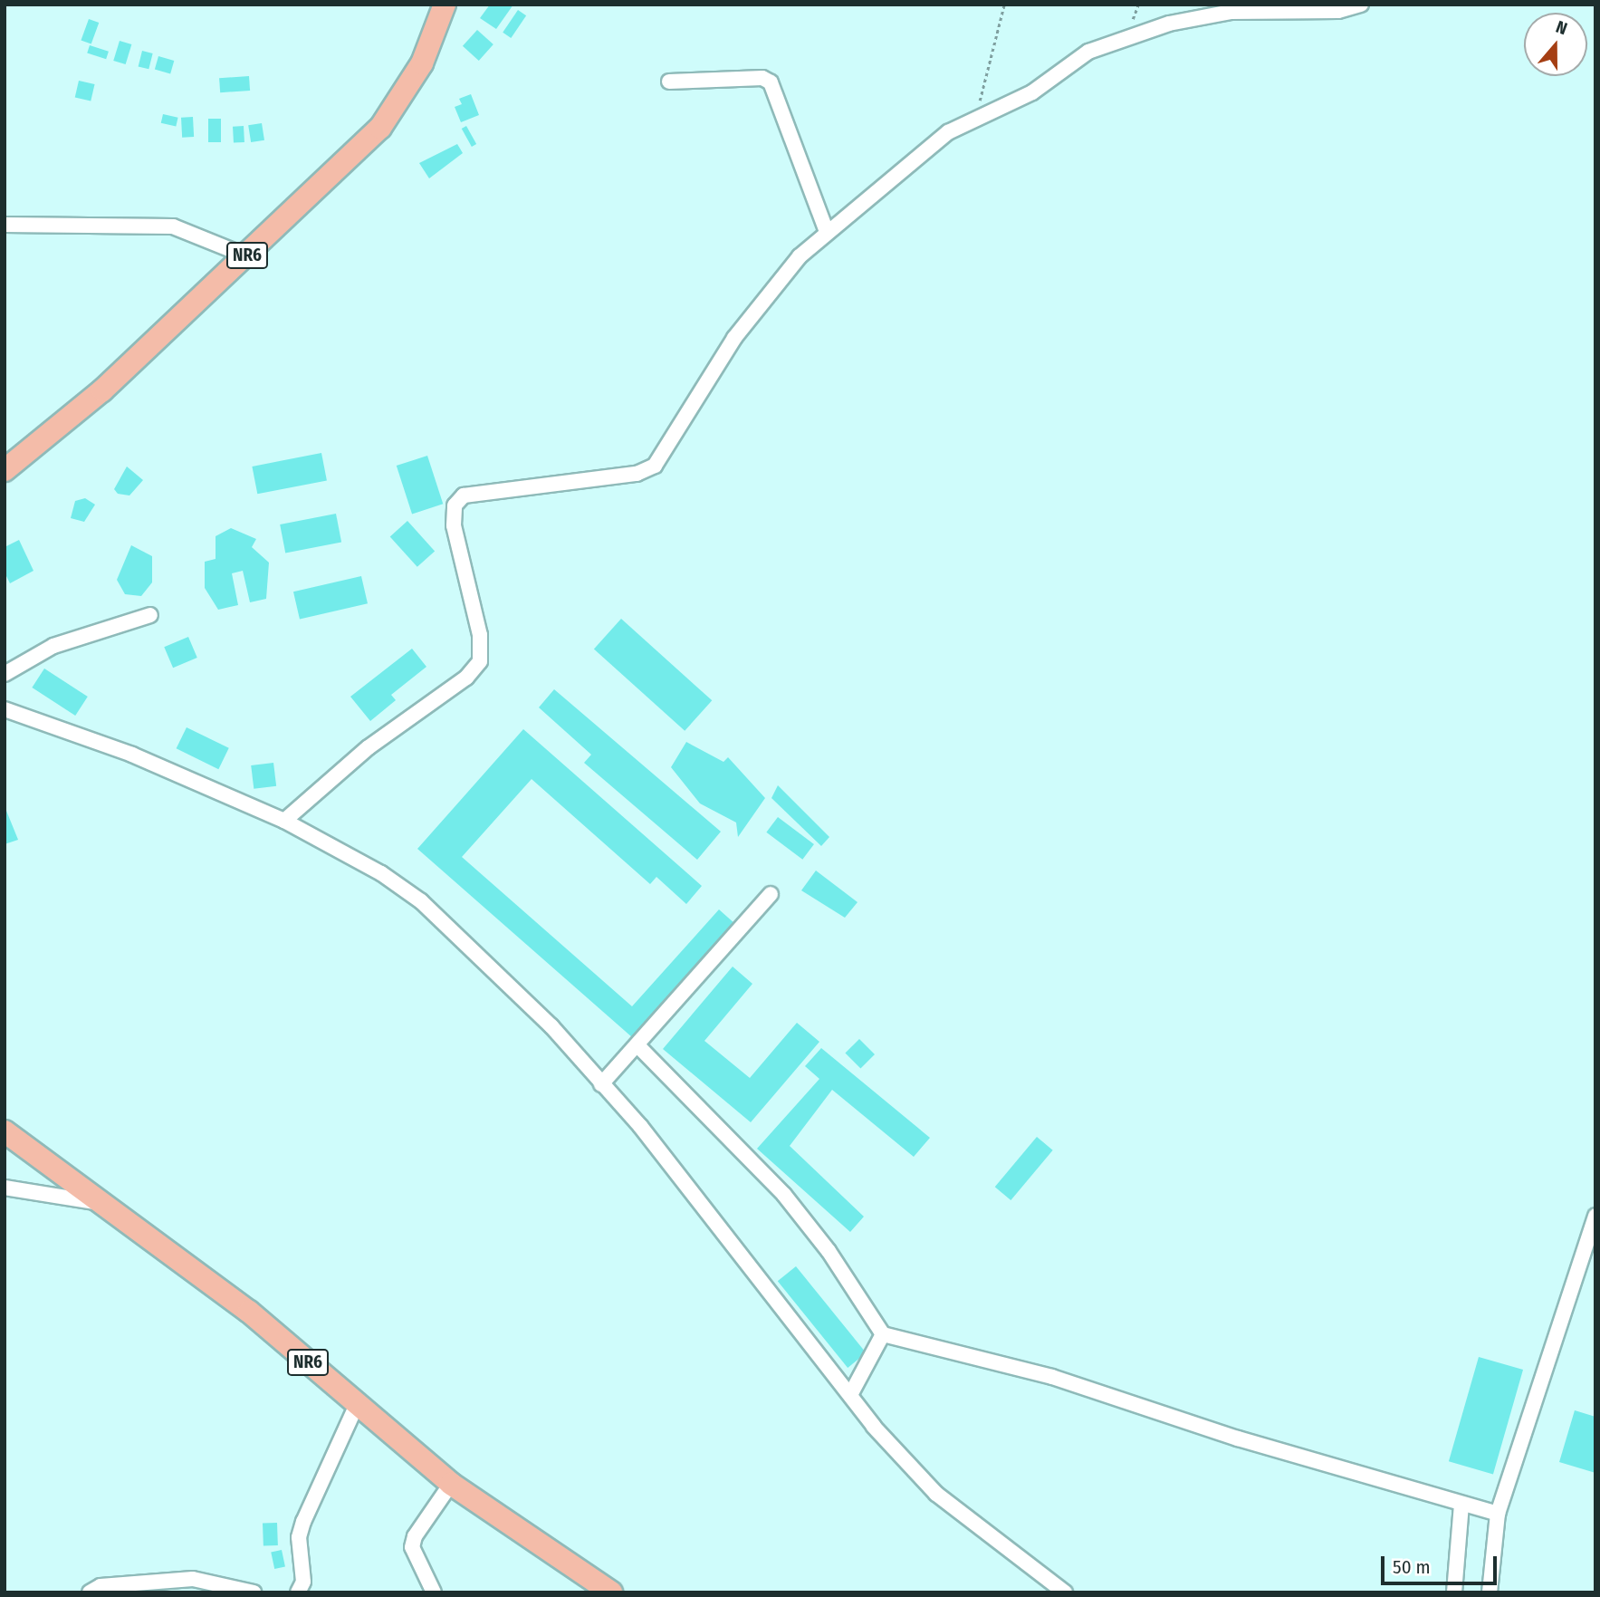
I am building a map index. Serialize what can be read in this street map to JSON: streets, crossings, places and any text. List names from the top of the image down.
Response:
{
  "streets": {
    "main road": ["NR6"]
  },
  "scale_bar": "50 m",
  "north": "top"
}
